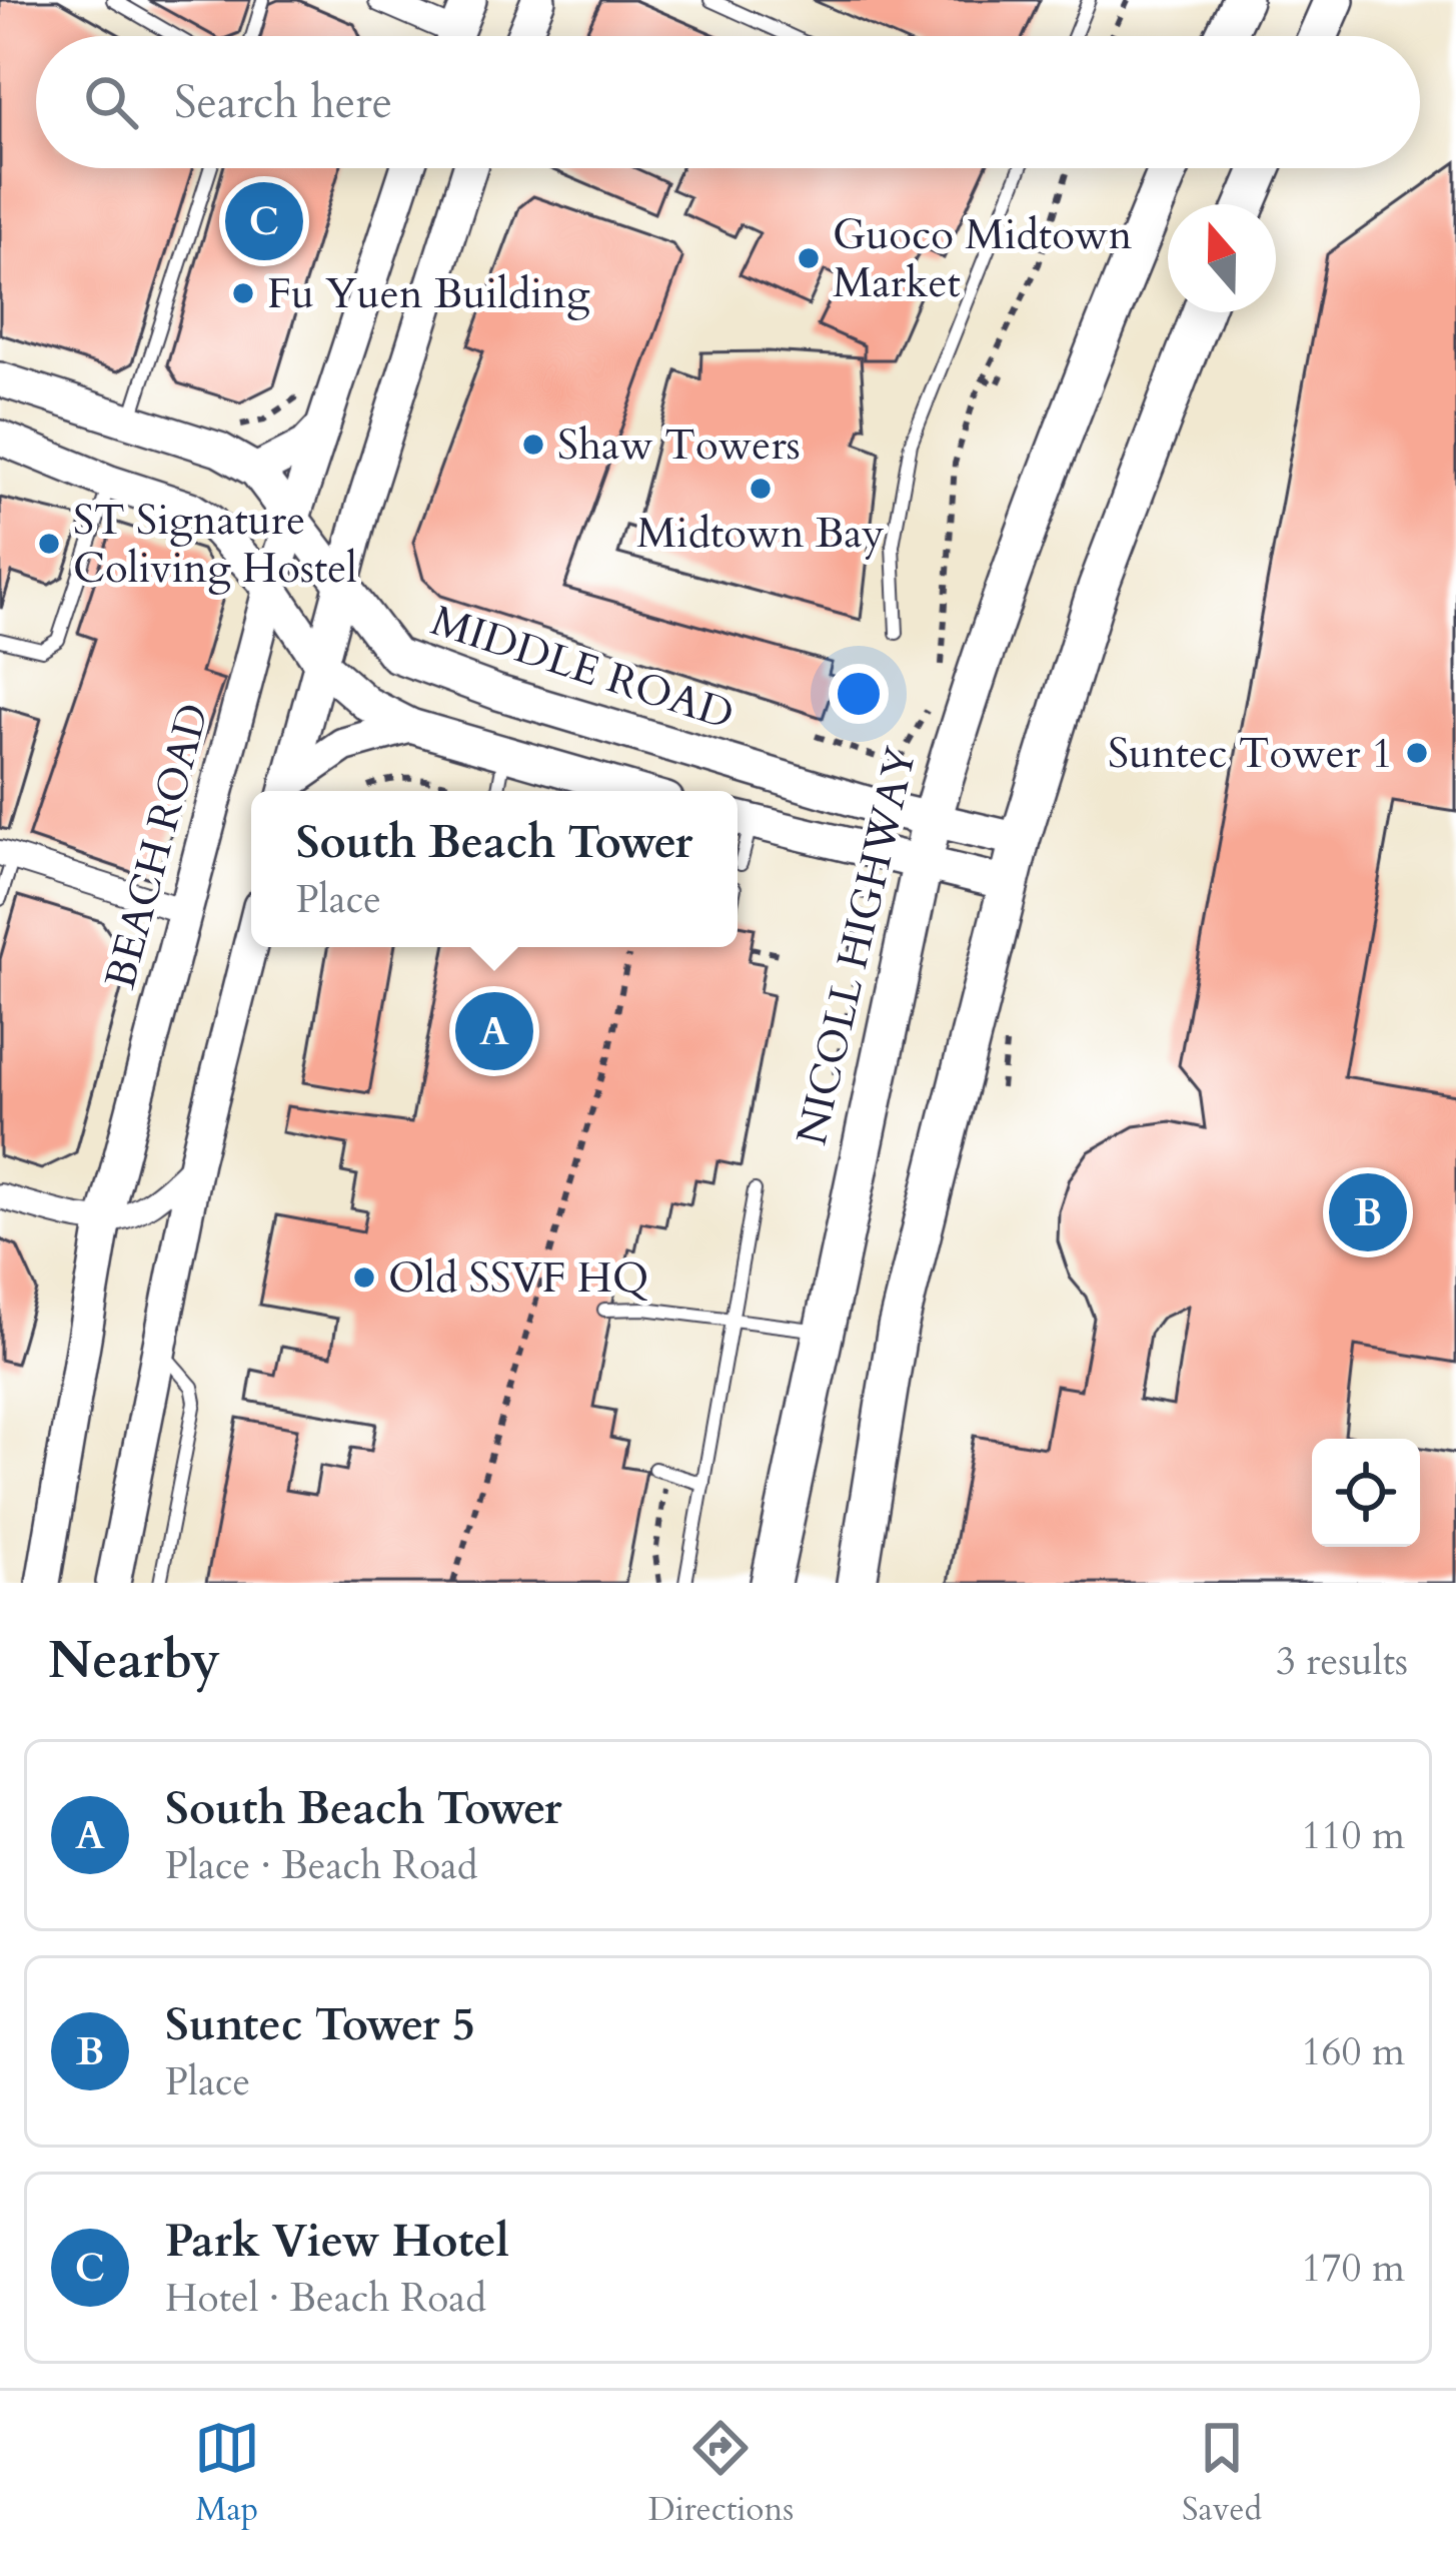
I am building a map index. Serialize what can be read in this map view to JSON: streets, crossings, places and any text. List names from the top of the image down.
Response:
{
  "streets": {
    "highway": ["NICOLL HIGHWAY"],
    "main road": ["MIDDLE ROAD", "BEACH ROAD"]
  },
  "crossings": [
    ["MIDDLE ROAD", "BEACH ROAD"],
    ["MIDDLE ROAD", "NICOLL HIGHWAY"]
  ],
  "places": [
    "Guoco Midtown Market",
    "Fu Yuen Building",
    "Shaw Towers",
    "Midtown Bay",
    "ST Signature Coliving Hostel",
    "Suntec Tower 1",
    "Old SSVF HQ"
  ],
  "north": "top",
  "page": {
    "search": "Search here",
    "pins": ["C", "A", "B"],
    "popup": ["South Beach Tower", "Place"],
    "heading": ["Nearby", "3 results"],
    "list": [
      {
        "mark": "A",
        "name": "South Beach Tower",
        "note": "Place · Beach Road",
        "value": "110 m"
      },
      {
        "mark": "B",
        "name": "Suntec Tower 5",
        "note": "Place",
        "value": "160 m"
      },
      {
        "mark": "C",
        "name": "Park View Hotel",
        "note": "Hotel · Beach Road",
        "value": "170 m"
      }
    ],
    "nav": ["Map", "Directions", "Saved"]
  }
}
